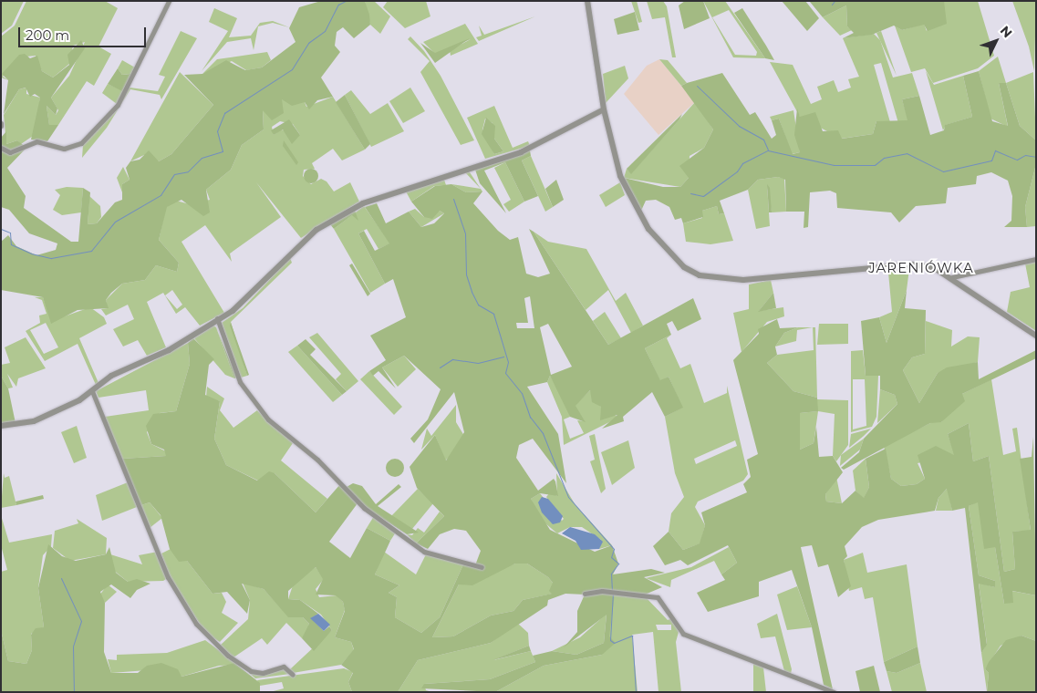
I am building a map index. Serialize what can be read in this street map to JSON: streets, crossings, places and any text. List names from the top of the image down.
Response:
{
  "districts": ["JARENIÓWKA"],
  "scale_bar": "200 m",
  "north": "top right"
}
